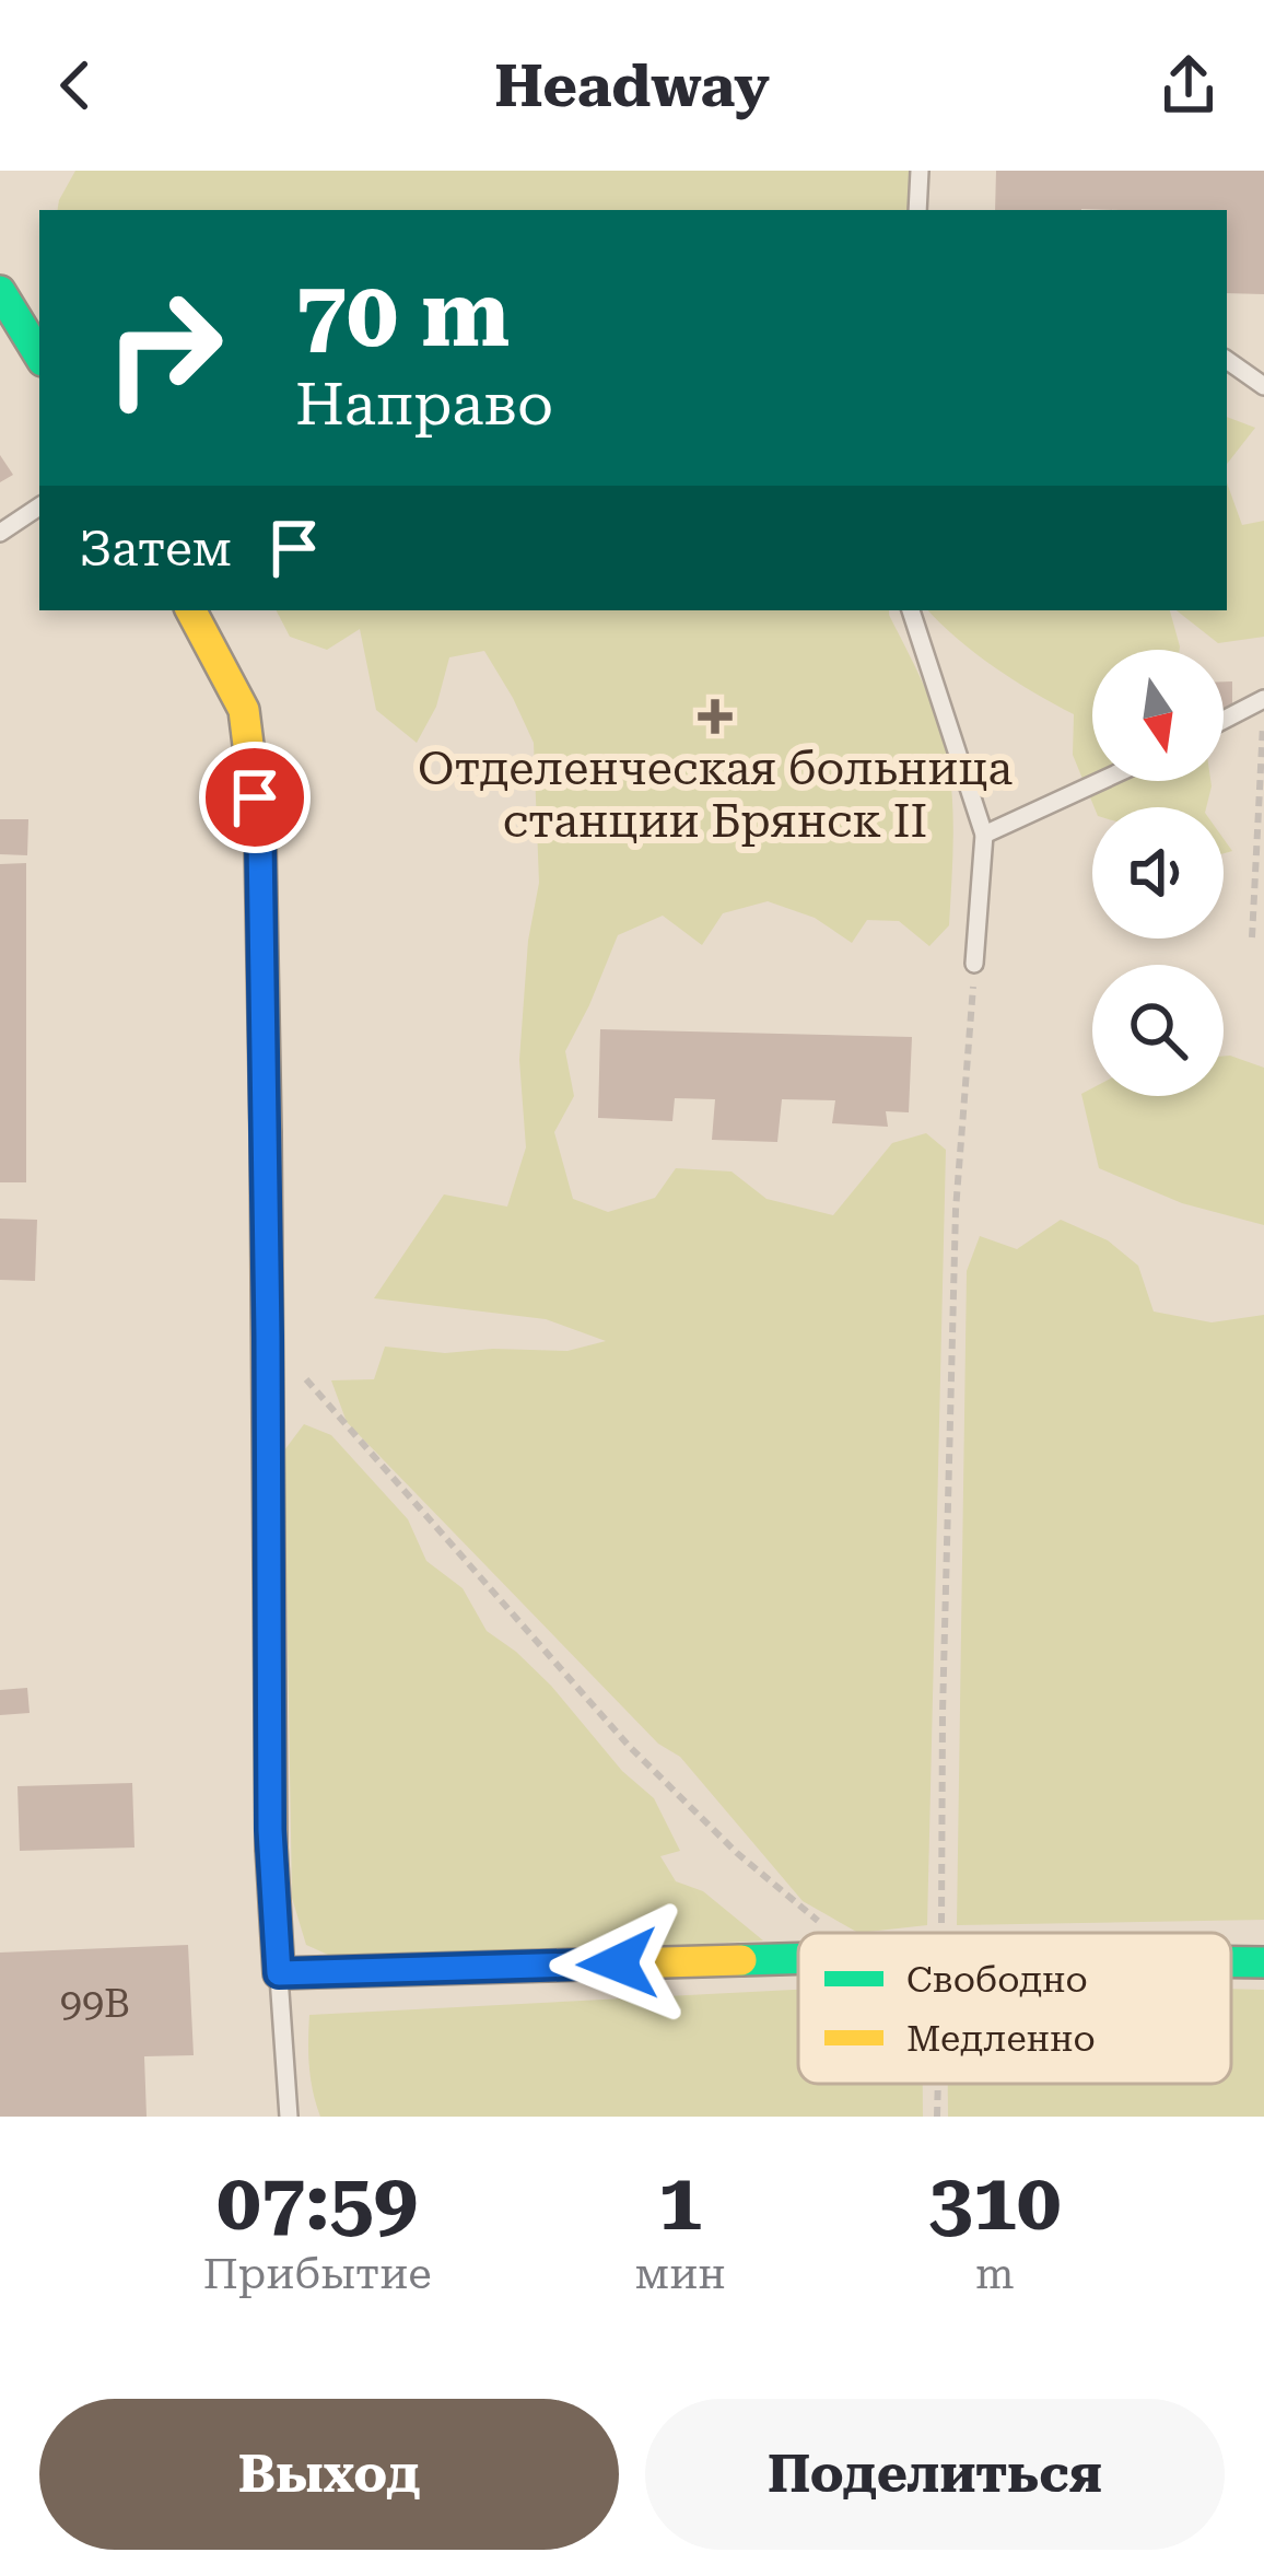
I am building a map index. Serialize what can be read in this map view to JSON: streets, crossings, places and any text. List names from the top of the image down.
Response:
{
  "places": {
    "health": ["Отделенческая больница станции Брянск II"]
  },
  "house_numbers": ["99В"],
  "legend": ["Свободно", "Медленно"],
  "north": "bottom",
  "page": {
    "header": "Headway",
    "turn": ["70 m", "Направо"],
    "then": "Затем",
    "eta": [
      "07:59",
      "Прибытие",
      "1",
      "мин",
      "310",
      "m"
    ],
    "buttons": ["Выход", "Поделиться"]
  }
}
